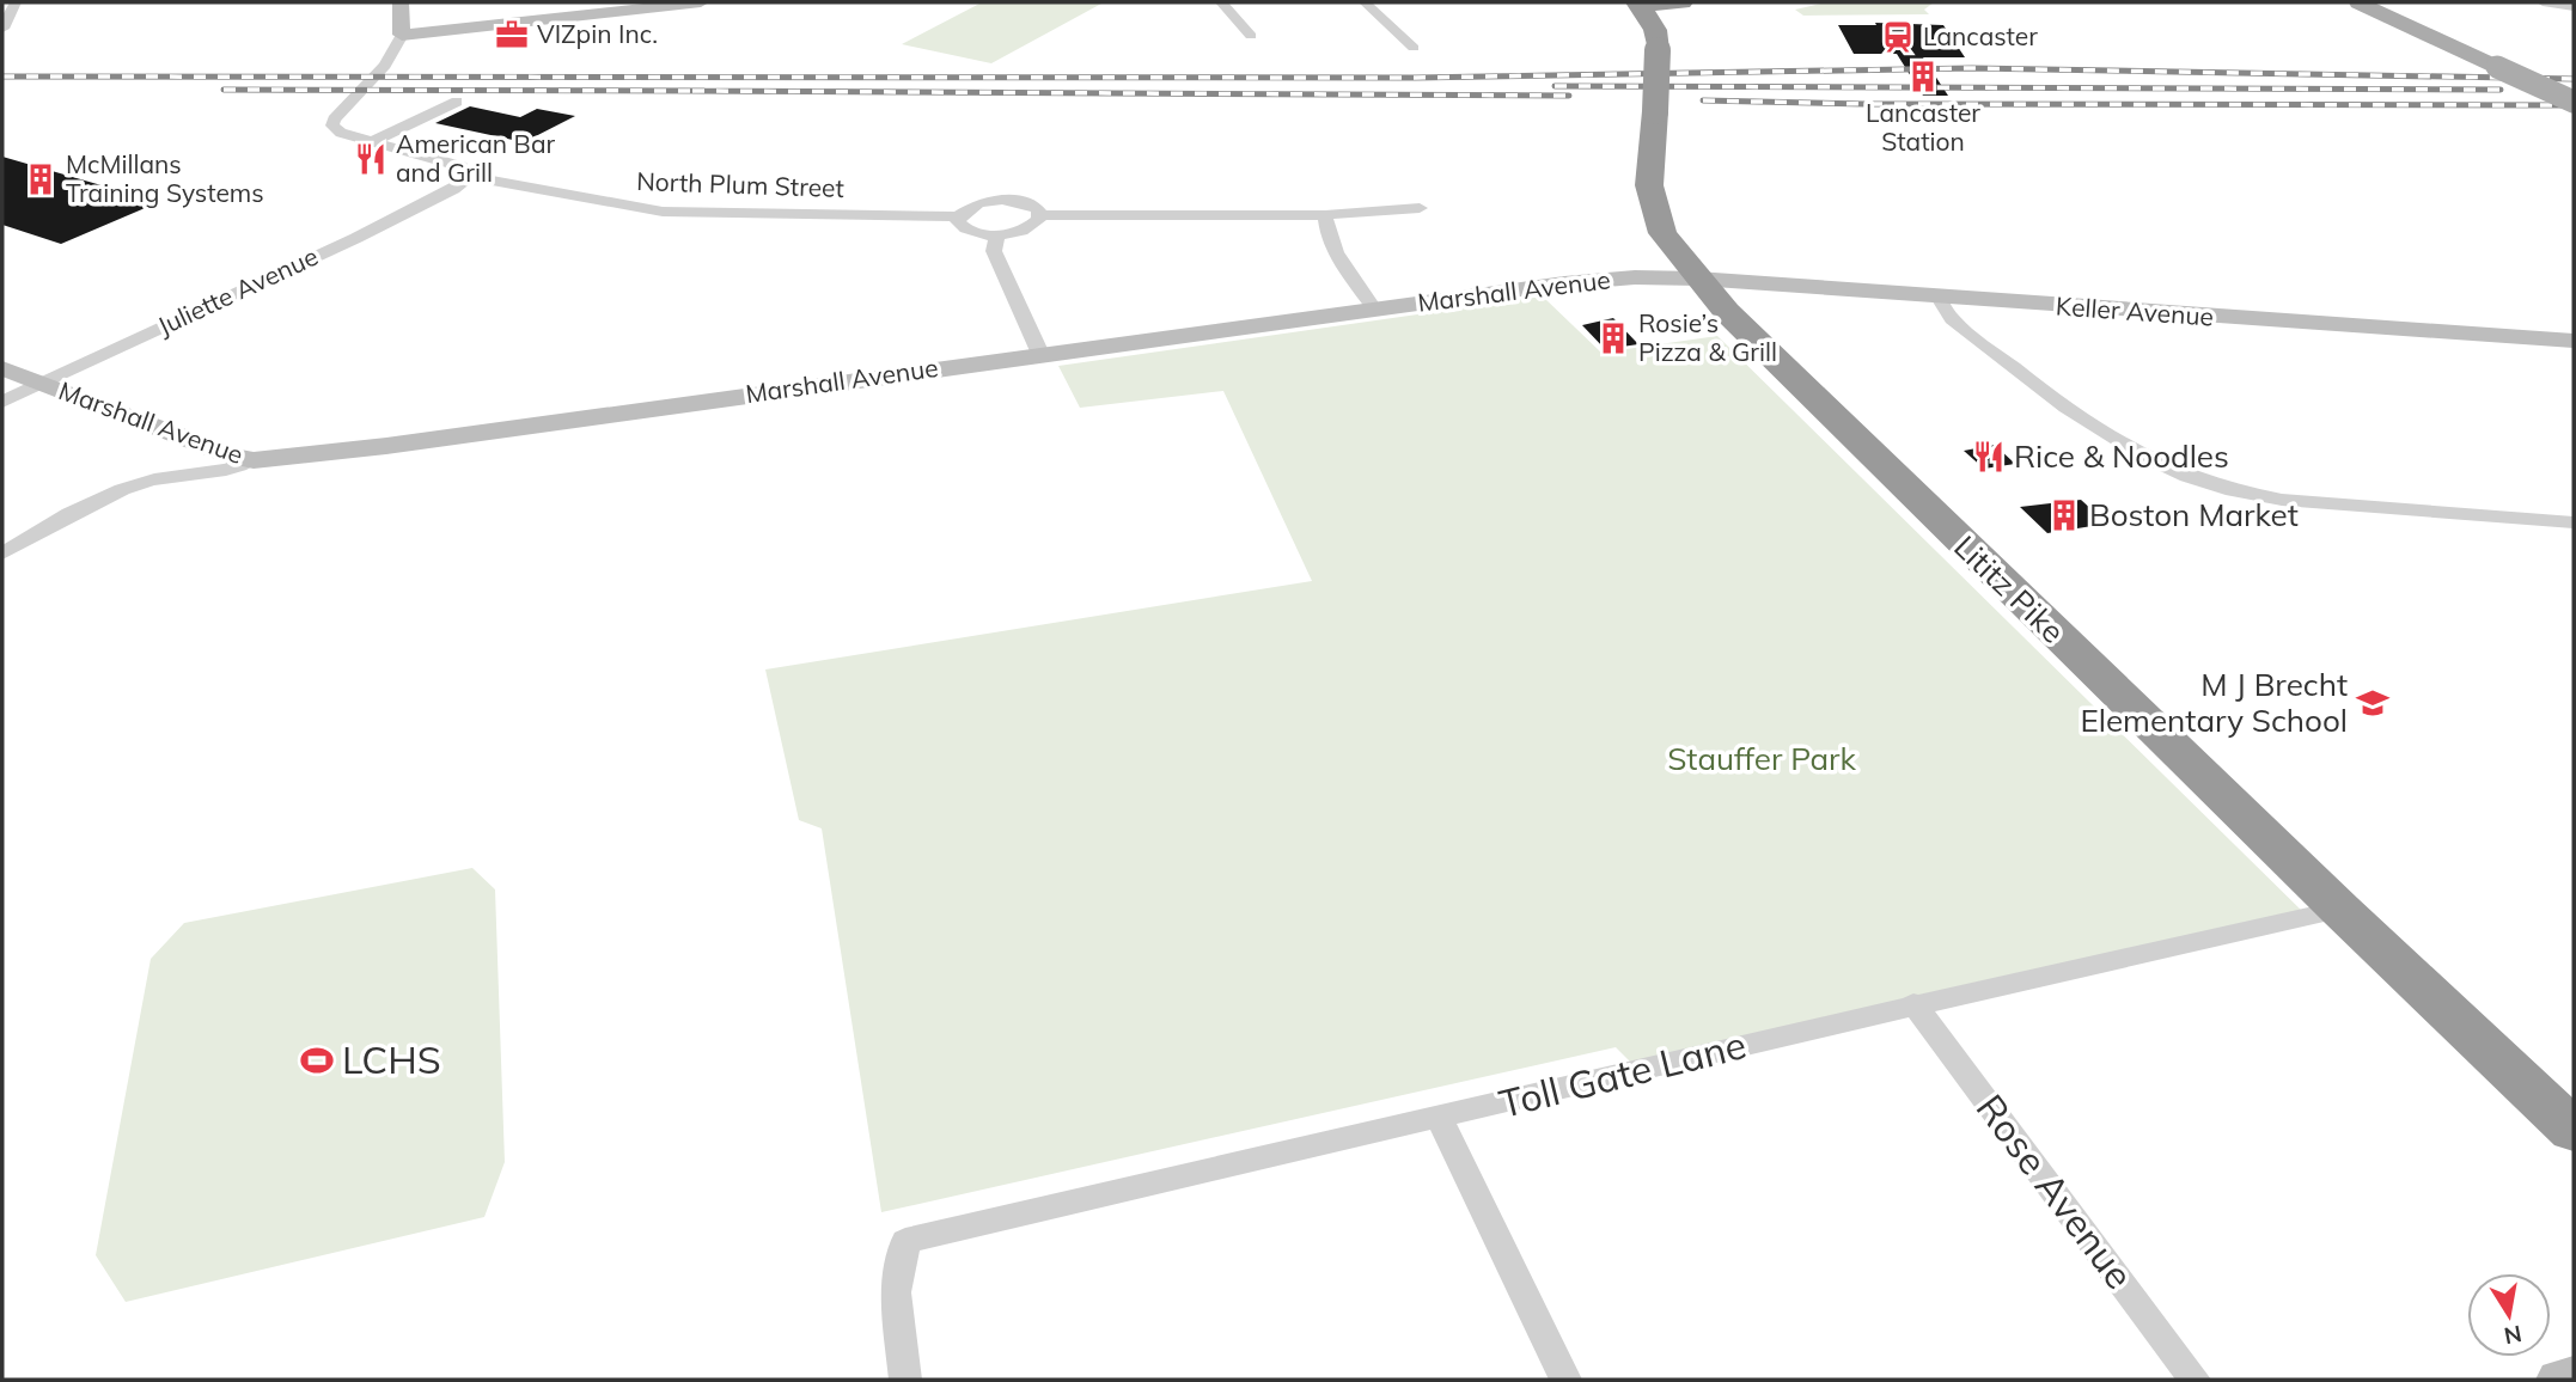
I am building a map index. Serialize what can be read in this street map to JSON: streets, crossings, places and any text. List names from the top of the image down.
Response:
{
  "streets": {
    "highway": ["Lititz Pike"],
    "main road": ["Keller Avenue"],
    "street": [
      "North Plum Street",
      "Juliette Avenue",
      "Marshall Avenue",
      "Toll Gate Lane",
      "Rose Avenue"
    ]
  },
  "crossings": [
    ["North Plum Street", "Juliette Avenue"],
    ["Juliette Avenue", "Marshall Avenue"],
    ["Marshall Avenue", "Keller Avenue"],
    ["Marshall Avenue", "Lititz Pike"],
    ["Keller Avenue", "Lititz Pike"],
    ["Lititz Pike", "Toll Gate Lane"],
    ["Toll Gate Lane", "Rose Avenue"]
  ],
  "parks": ["Stauffer Park"],
  "places": {
    "office": ["VIZpin Inc."],
    "station": ["Lancaster"],
    "building": [
      "Lancaster Station",
      "McMillans Training Systems",
      "Rosie’s Pizza & Grill",
      "Boston Market"
    ],
    "restaurant": ["American Bar and Grill", "Rice & Noodles"],
    "school or university": ["M J Brecht Elementary School"],
    "sports": ["LCHS"]
  },
  "north": "bottom"
}
